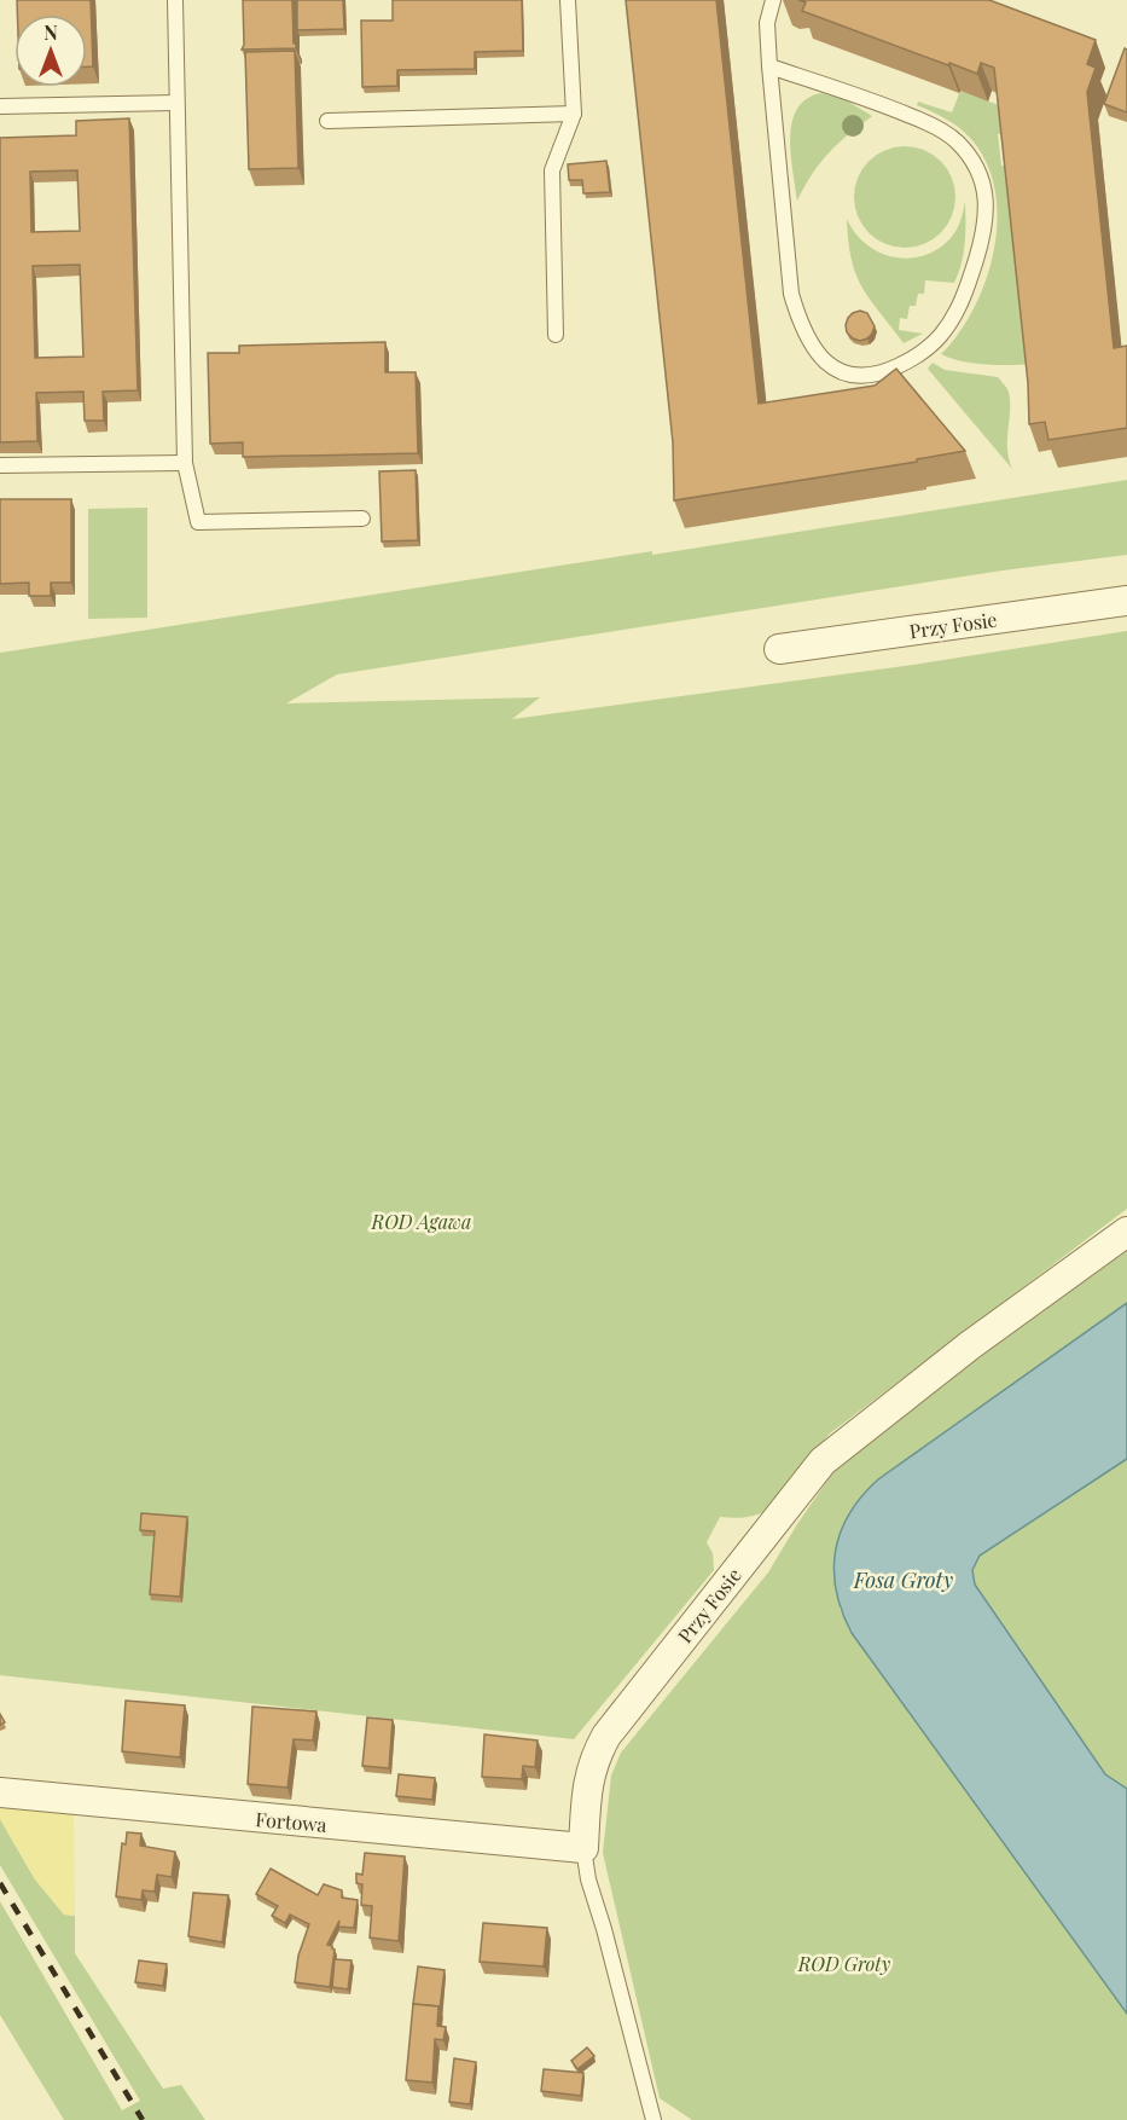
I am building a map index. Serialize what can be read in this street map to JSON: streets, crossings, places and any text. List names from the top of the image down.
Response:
{
  "streets": {
    "street": ["Przy Fosie", "Fortowa"]
  },
  "crossings": [
    ["Przy Fosie", "Fortowa"]
  ],
  "water": ["Fosa Groty"],
  "parks": ["ROD Agawa", "ROD Groty"],
  "north": "top"
}
